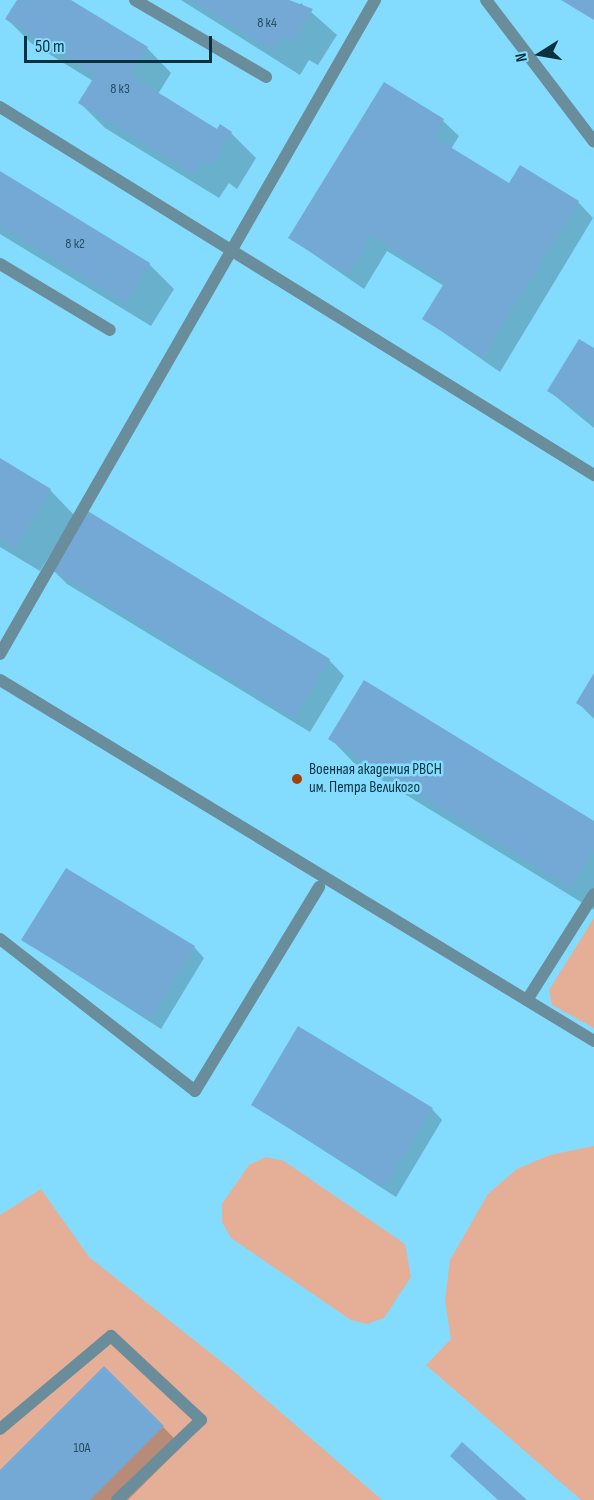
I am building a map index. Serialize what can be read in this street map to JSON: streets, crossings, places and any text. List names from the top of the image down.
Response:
{
  "places": ["Военная академия РВСН им. Петра Великого"],
  "house_numbers": [
    "8 к4",
    "8 к3",
    "8 к2",
    "10А"
  ],
  "scale_bar": "50 m",
  "north": "left"
}
